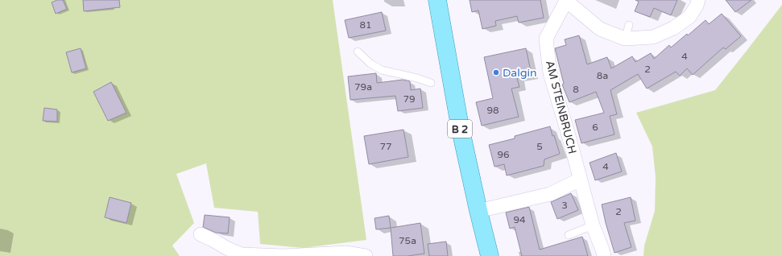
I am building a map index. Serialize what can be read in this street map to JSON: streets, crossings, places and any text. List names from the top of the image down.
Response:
{
  "streets": {
    "main road": ["B 2"],
    "street": ["AM STEINBRUCH"]
  },
  "places": ["Dalgin"],
  "house_numbers": [
    "81",
    "4",
    "2",
    "8a",
    "79a",
    "8",
    "79",
    "98",
    "6",
    "77",
    "5",
    "96",
    "4",
    "3",
    "2",
    "94",
    "75a"
  ]
}
